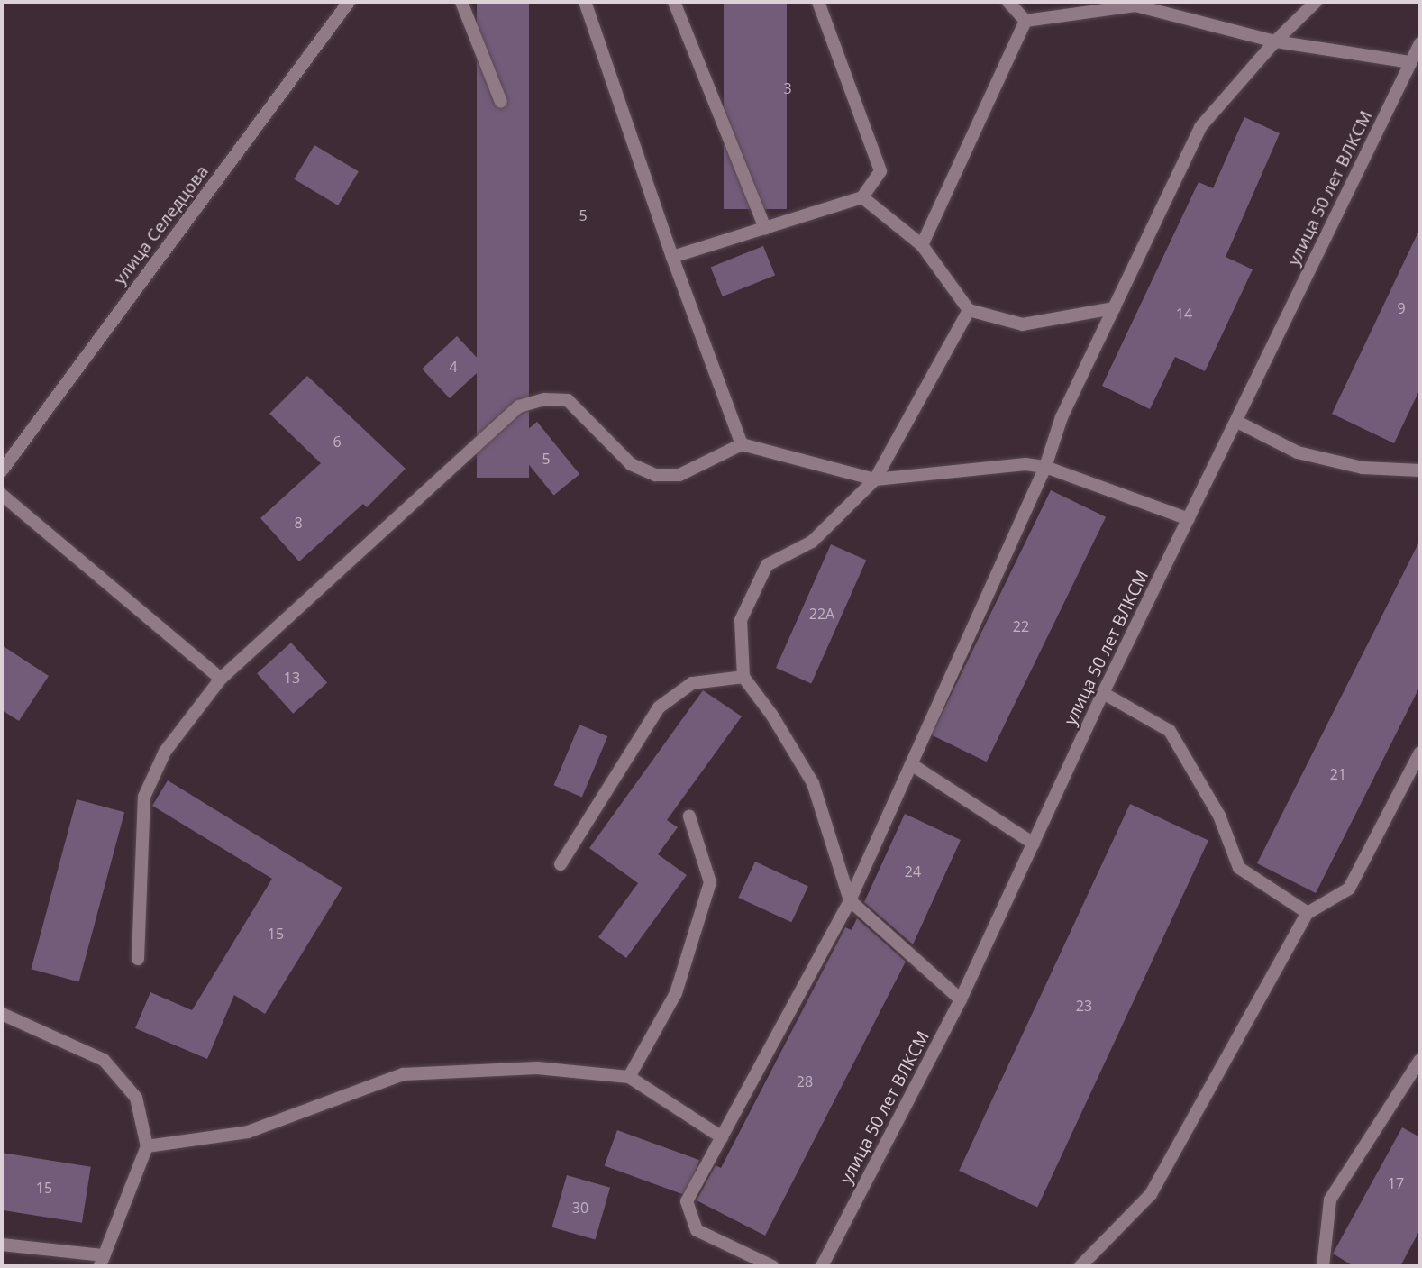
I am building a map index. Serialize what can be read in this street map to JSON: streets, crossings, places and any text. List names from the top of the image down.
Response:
{
  "streets": {
    "street": ["улица 50 лет ВЛКСМ", "улица Селедцова"]
  },
  "house_numbers": [
    "3",
    "5",
    "9",
    "14",
    "4",
    "6",
    "5",
    "8",
    "22А",
    "22",
    "13",
    "21",
    "24",
    "15",
    "23",
    "28",
    "17",
    "15",
    "30"
  ]
}
